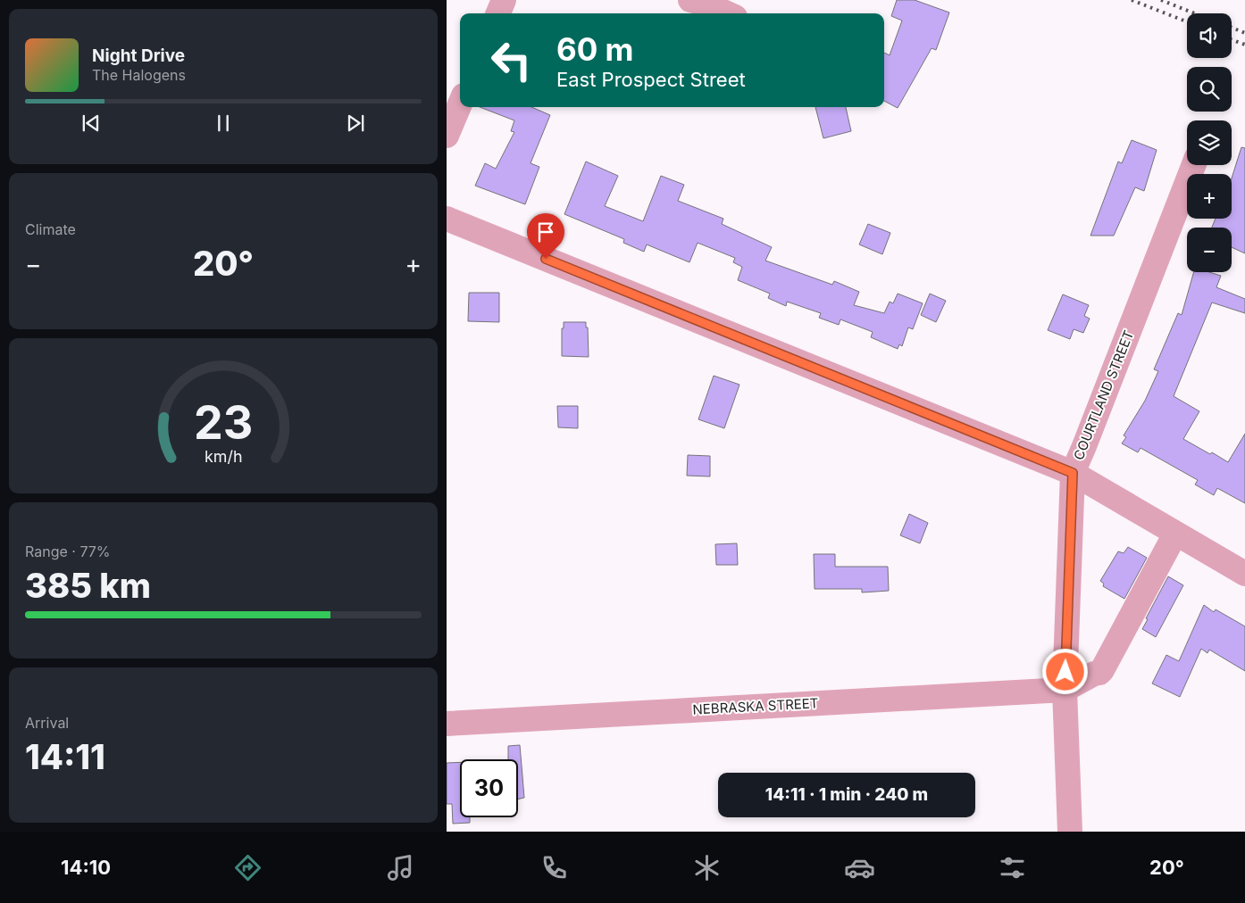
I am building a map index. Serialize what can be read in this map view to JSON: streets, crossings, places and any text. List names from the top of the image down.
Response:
{
  "streets": {
    "street": ["COURTLAND STREET", "NEBRASKA STREET"]
  },
  "crossings": [
    ["COURTLAND STREET", "NEBRASKA STREET"]
  ],
  "page": {
    "map_buttons": ["+", "−"],
    "turn": ["60 m", "East Prospect Street"],
    "song": ["Night Drive", "The Halogens"],
    "tile": [
      "Climate",
      ["Range · 77%", "385 km"],
      ["Arrival", "14:11"]
    ],
    "heat": ["−", "20°", "+"],
    "limit": "30",
    "trip": "14:11 · 1 min · 240 m",
    "tabs": ["14:10", "20°"],
    "gauge": ["23", "km/h"]
  }
}
